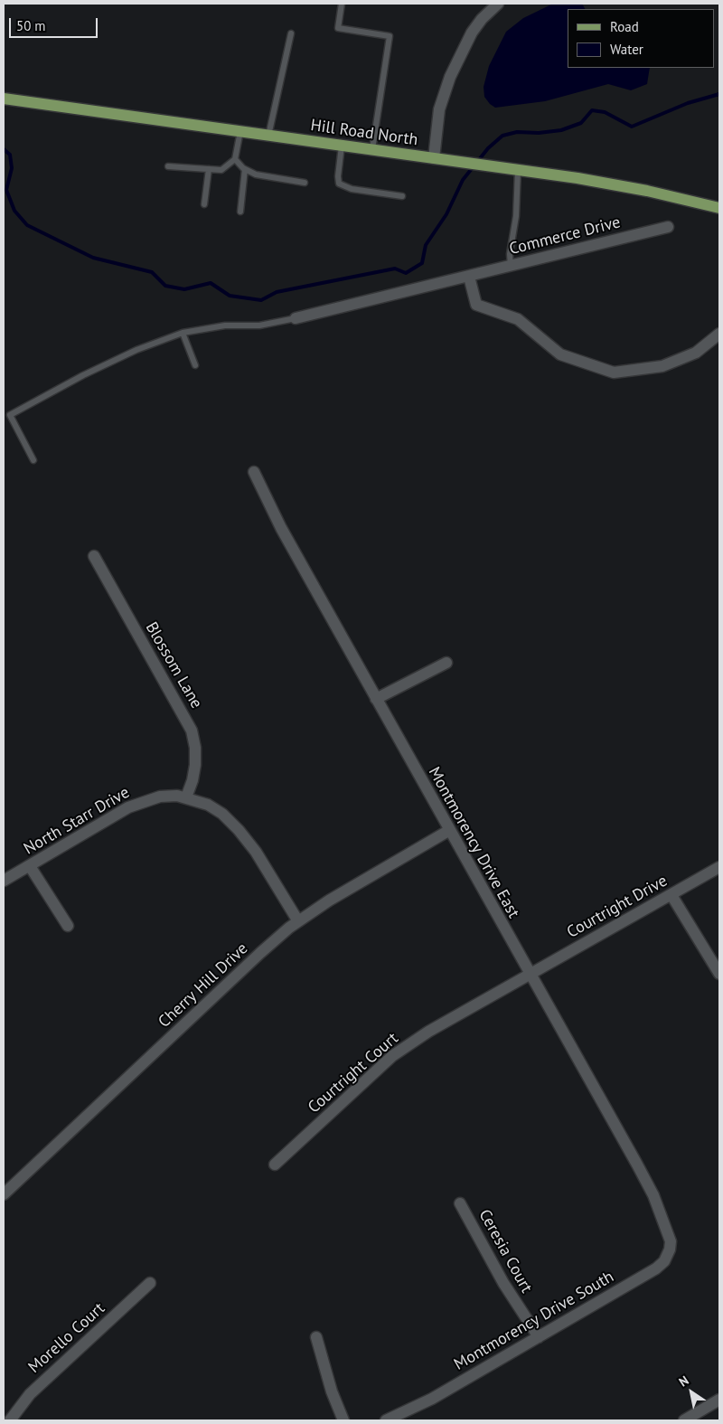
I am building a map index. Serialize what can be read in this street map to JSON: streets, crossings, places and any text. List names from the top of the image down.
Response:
{
  "streets": {
    "main road": ["Hill Road North"],
    "street": [
      "Commerce Drive",
      "Blossom Lane",
      "North Starr Drive",
      "Montmorency Drive East",
      "Courtright Drive",
      "Cherry Hill Drive",
      "Courtright Court",
      "Ceresia Court",
      "Montmorency Drive South",
      "Morello Court"
    ]
  },
  "crossings": [
    ["Blossom Lane", "North Starr Drive"],
    ["North Starr Drive", "Cherry Hill Drive"],
    ["Montmorency Drive East", "Courtright Drive"],
    ["Montmorency Drive East", "Cherry Hill Drive"],
    ["Montmorency Drive East", "Courtright Court"],
    ["Montmorency Drive East", "Montmorency Drive South"],
    ["Courtright Drive", "Courtright Court"],
    ["Ceresia Court", "Montmorency Drive South"]
  ],
  "legend": ["Road", "Water"],
  "scale_bar": "50 m",
  "north": "top left"
}
